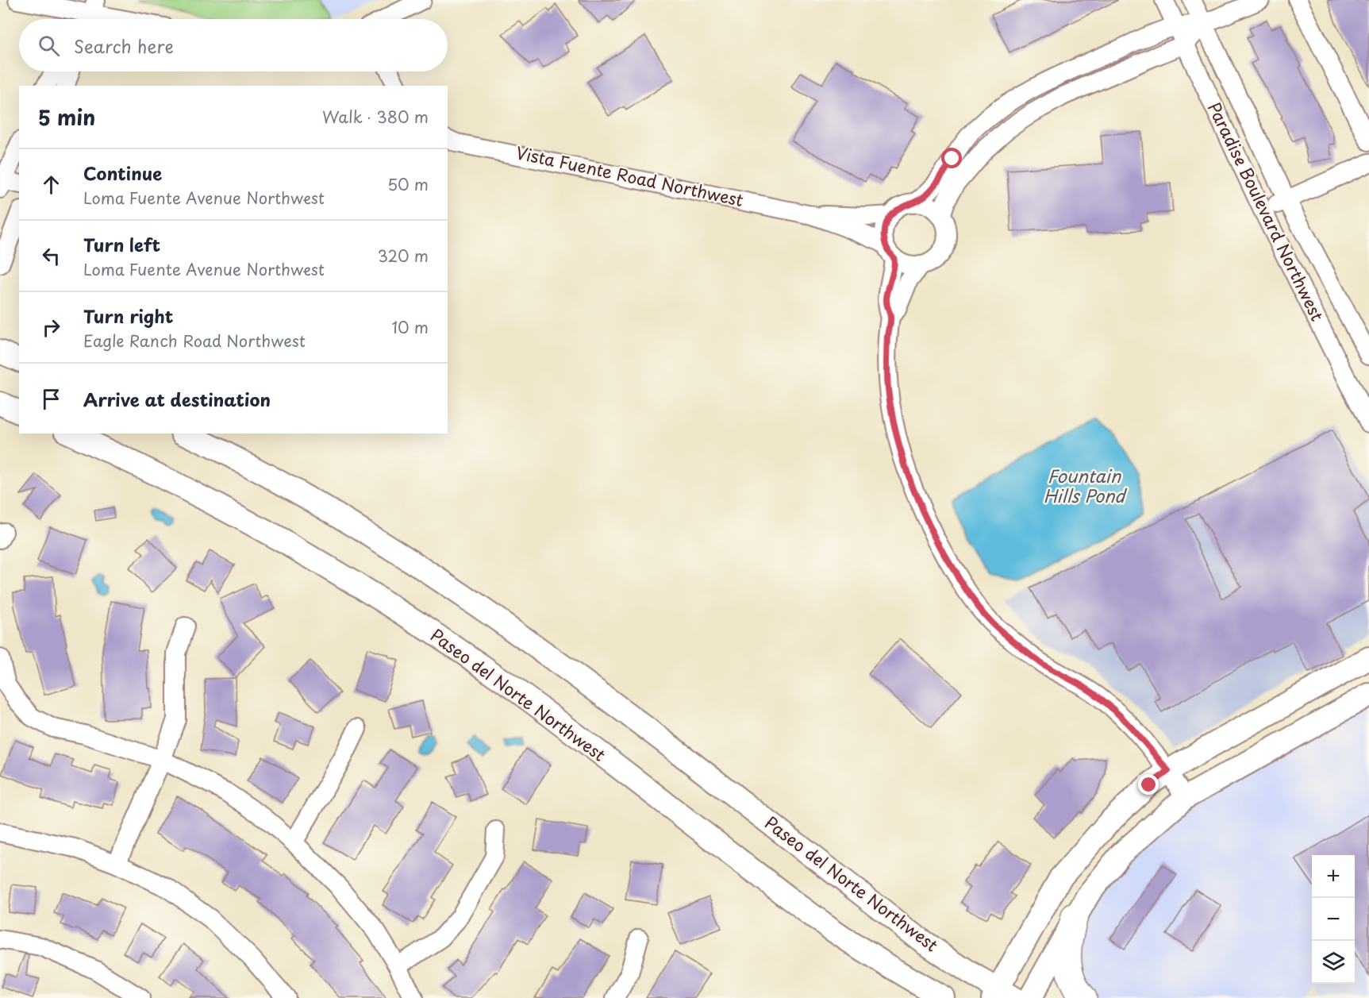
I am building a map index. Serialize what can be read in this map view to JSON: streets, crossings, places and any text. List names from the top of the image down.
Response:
{
  "streets": {
    "main road": ["Paseo del Norte Northwest"],
    "street": ["Vista Fuente Road Northwest", "Paradise Boulevard Northwest"]
  },
  "water": ["Fountain Hills Pond"],
  "page": {
    "search": "Search here",
    "heading": ["5 min", "Walk · 380 m"],
    "list": [
      ["Continue", "Loma Fuente Avenue Northwest", "50 m"],
      ["Turn left", "Loma Fuente Avenue Northwest", "320 m"],
      ["Turn right", "Eagle Ranch Road Northwest", "10 m"],
      "Arrive at destination"
    ],
    "map_buttons": ["+", "−"]
  }
}
